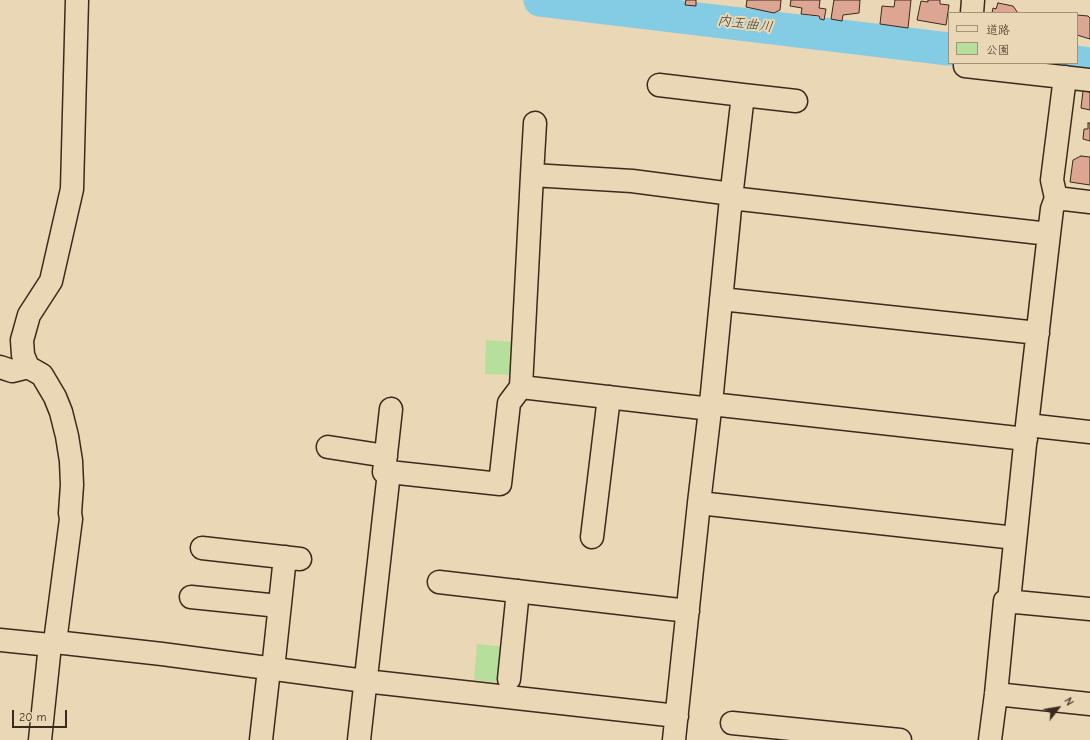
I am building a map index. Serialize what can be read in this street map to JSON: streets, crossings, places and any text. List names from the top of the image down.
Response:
{
  "water": ["内玉曲川"],
  "legend": ["道路", "公園"],
  "scale_bar": "20 m",
  "north": "top right"
}
